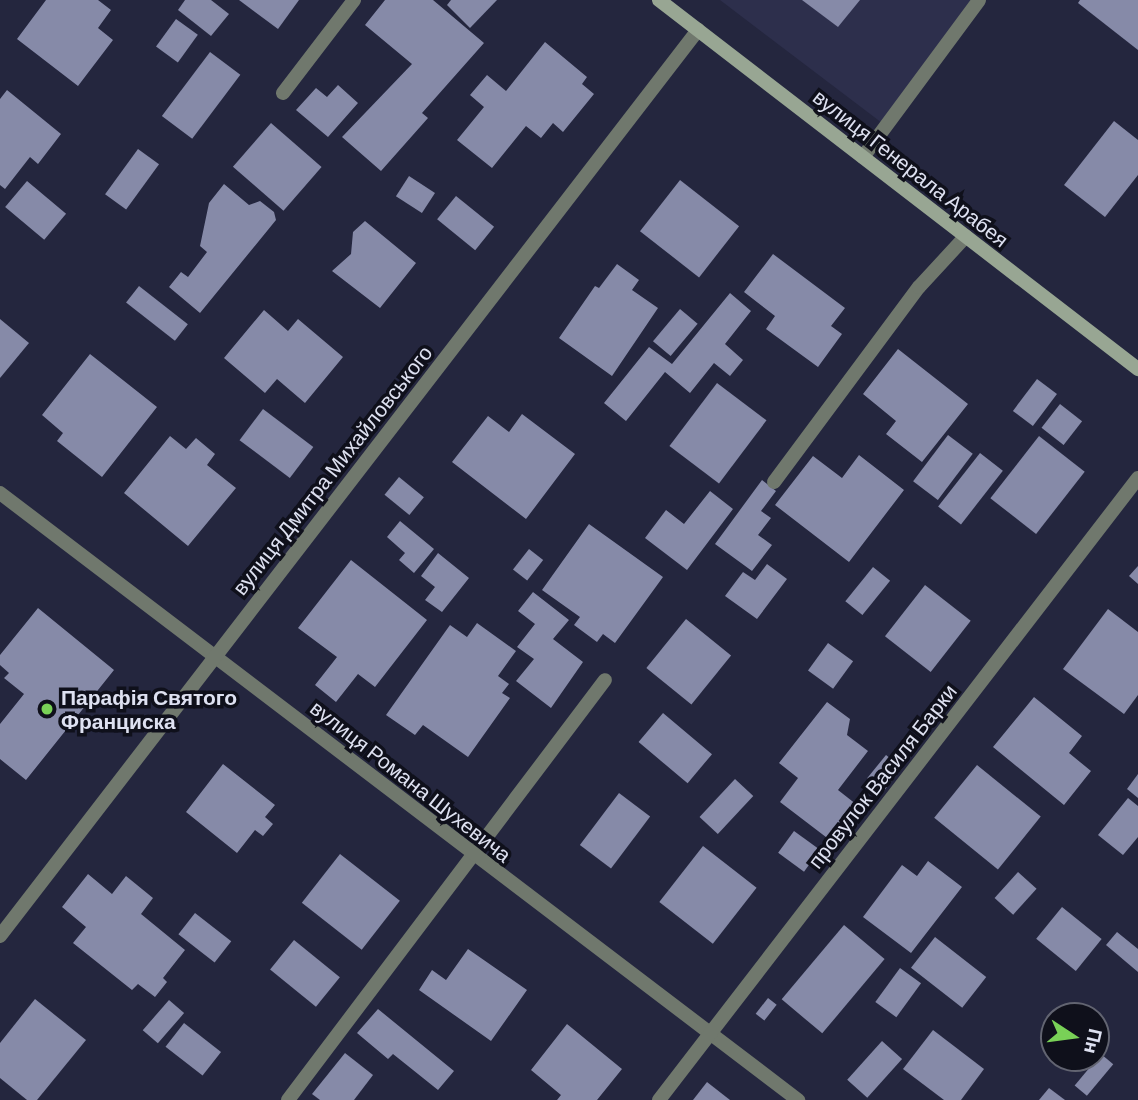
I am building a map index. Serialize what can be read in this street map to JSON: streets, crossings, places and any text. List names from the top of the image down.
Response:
{
  "streets": {
    "main road": ["вулиця Генерала Арабея"],
    "street": ["вулиця Дмитра Михайловського", "провулок Василя Барки", "вулиця Романа Шухевича"]
  },
  "crossings": [
    ["вулиця Генерала Арабея", "вулиця Дмитра Михайловського"],
    ["вулиця Дмитра Михайловського", "вулиця Романа Шухевича"],
    ["провулок Василя Барки", "вулиця Романа Шухевича"]
  ],
  "places": ["Парафія Святого Франциска"],
  "north": "right"
}
